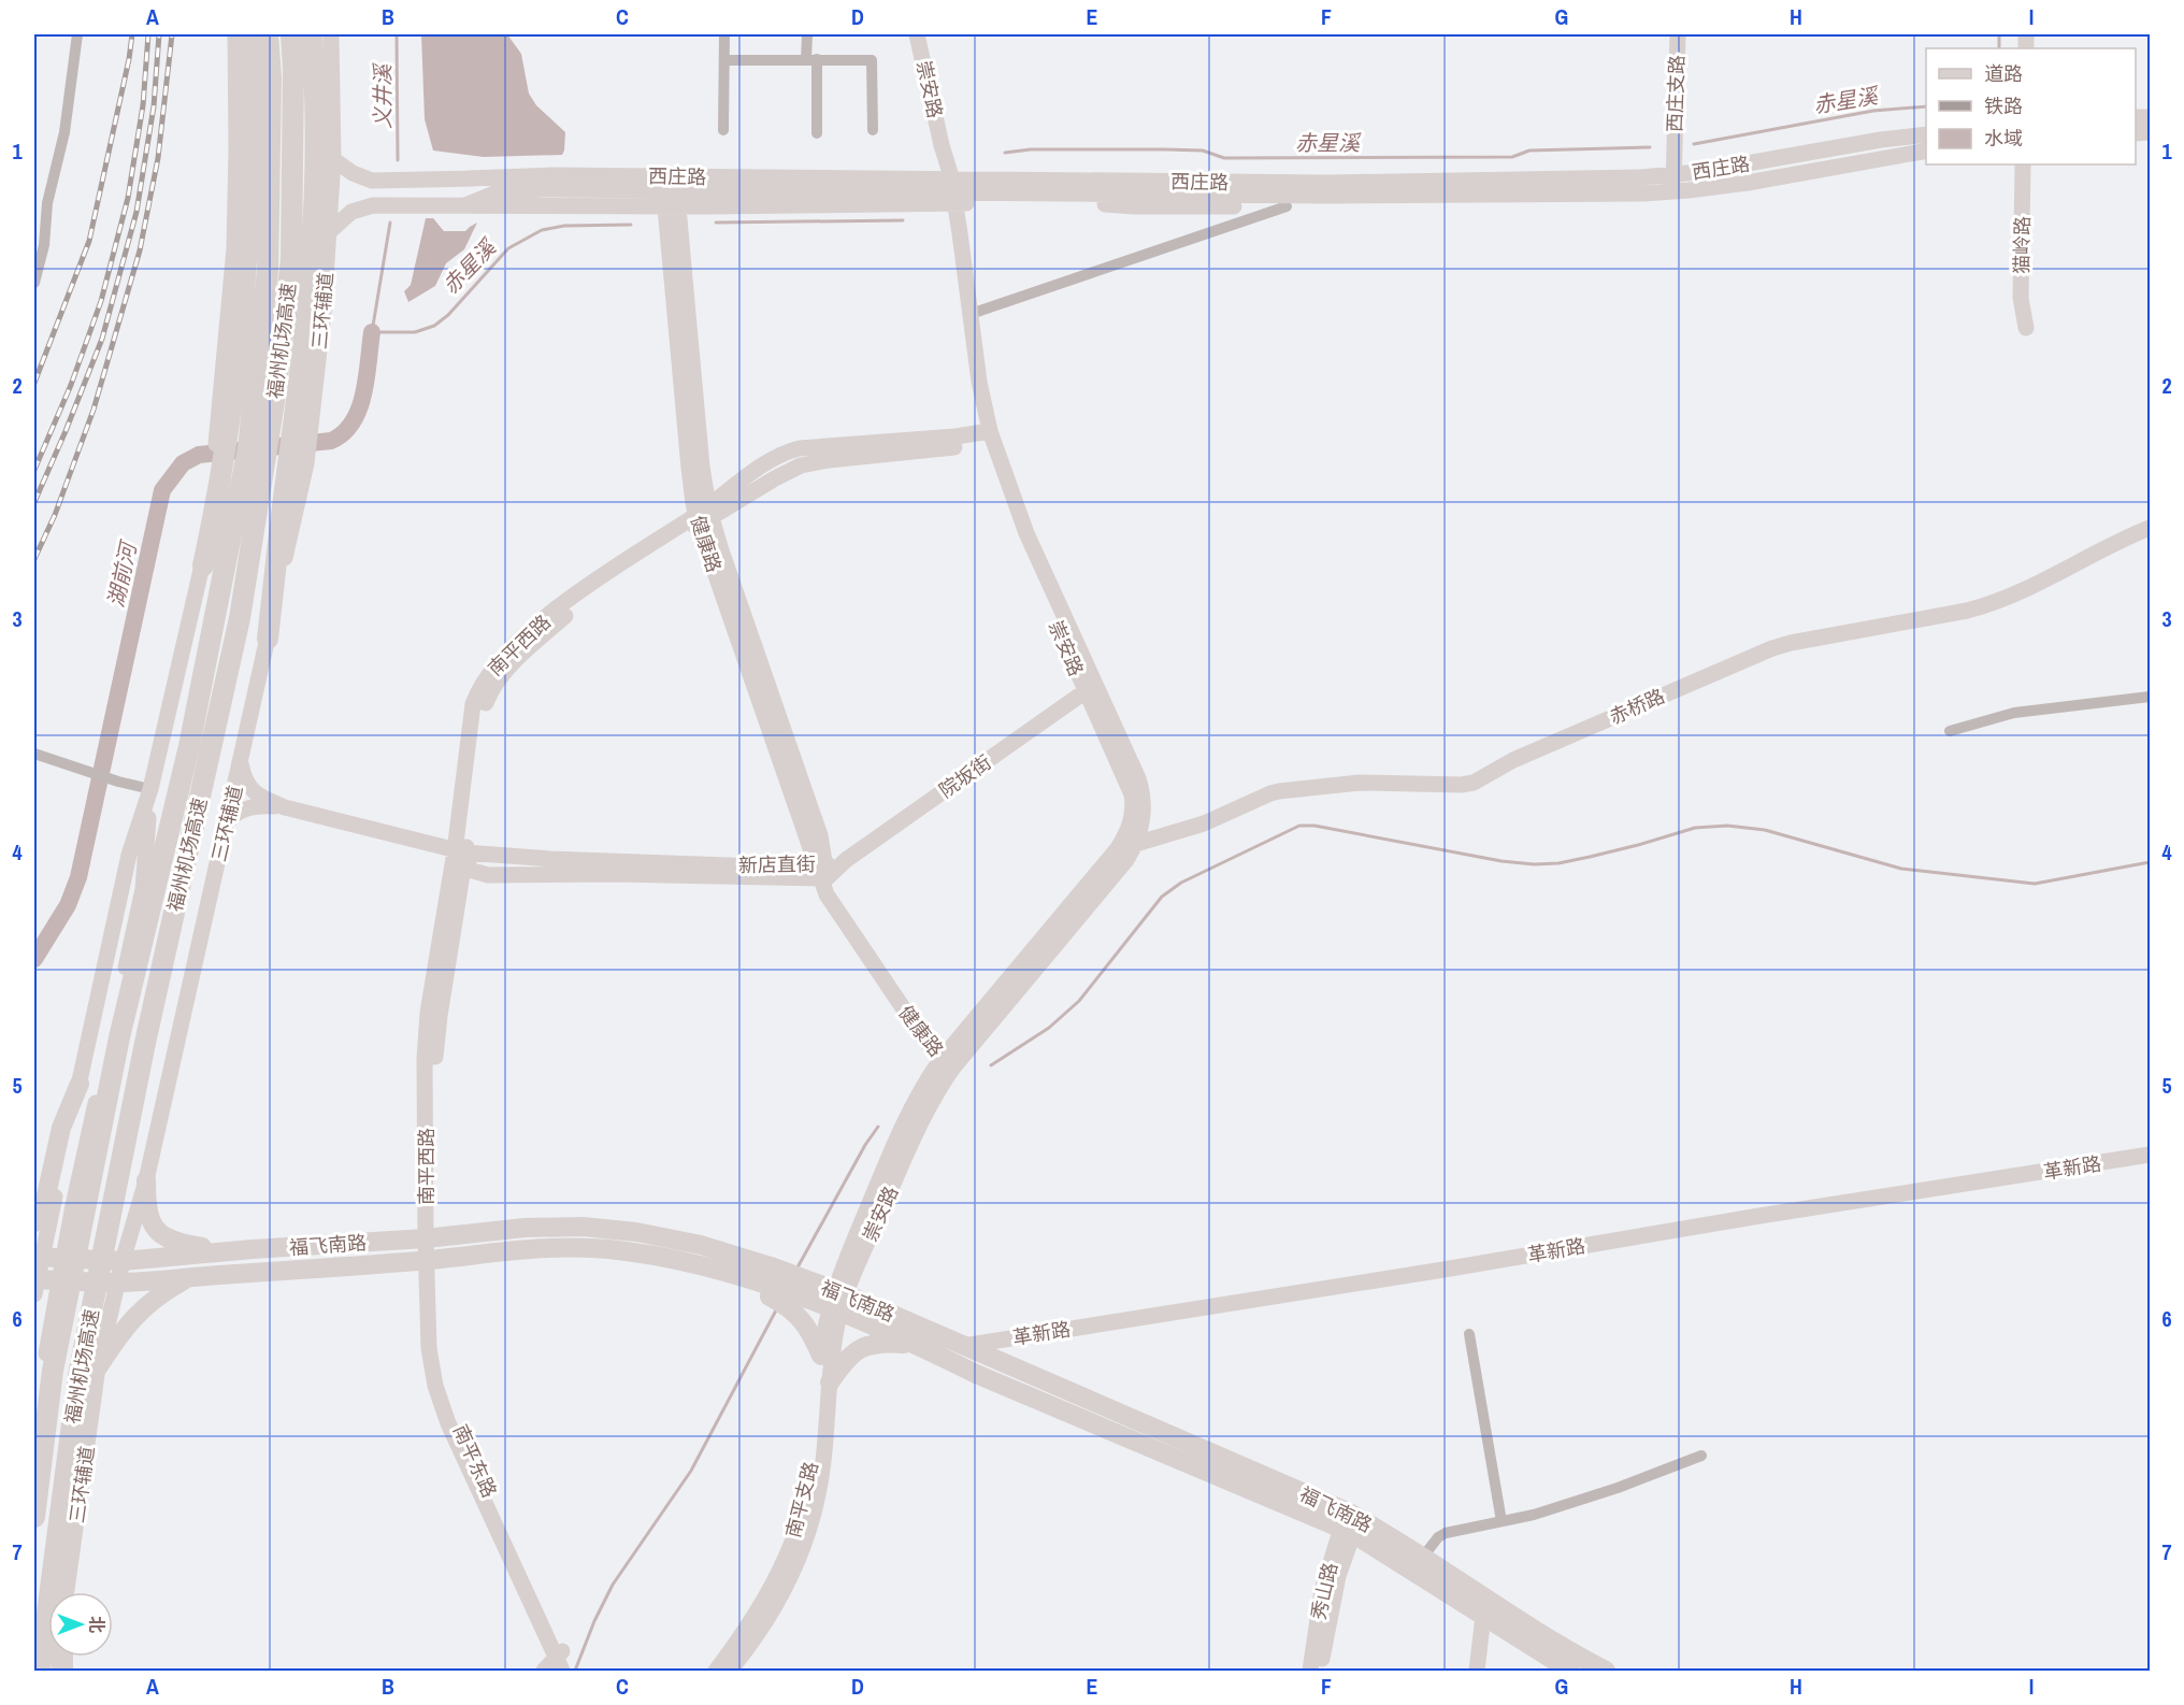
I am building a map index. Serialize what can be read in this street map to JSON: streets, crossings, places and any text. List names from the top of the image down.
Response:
{
  "streets": {
    "highway": ["福州机场高速"],
    "main road": ["福飞南路"],
    "street": [
      "崇安路",
      "西庄支路",
      "西庄路",
      "猫岭路",
      "三环辅道",
      "健康路",
      "南平西路",
      "赤桥路",
      "院坂街",
      "新店直街",
      "革新路",
      "南平东路",
      "南平支路",
      "秀山路"
    ]
  },
  "crossings": [
    ["崇安路", "健康路"],
    ["崇安路", "南平西路"],
    ["崇安路", "赤桥路"],
    ["崇安路", "院坂街"],
    ["崇安路", "福飞南路"],
    ["崇安路", "南平支路"],
    ["西庄支路", "西庄路"],
    ["三环辅道", "福飞南路"],
    ["健康路", "南平西路"],
    ["健康路", "新店直街"],
    ["南平西路", "新店直街"],
    ["南平西路", "福飞南路"],
    ["南平西路", "南平东路"],
    ["院坂街", "新店直街"],
    ["革新路", "福飞南路"],
    ["福飞南路", "南平东路"],
    ["福飞南路", "南平支路"],
    ["福飞南路", "秀山路"]
  ],
  "water": ["义井溪", "赤星溪", "湖前河"],
  "legend": ["道路", "铁路", "水域"],
  "north": "right",
  "grid": {
    "columns": [
      "A",
      "B",
      "C",
      "D",
      "E",
      "F",
      "G",
      "H",
      "I"
    ],
    "rows": [
      "1",
      "2",
      "3",
      "4",
      "5",
      "6",
      "7"
    ]
  }
}
